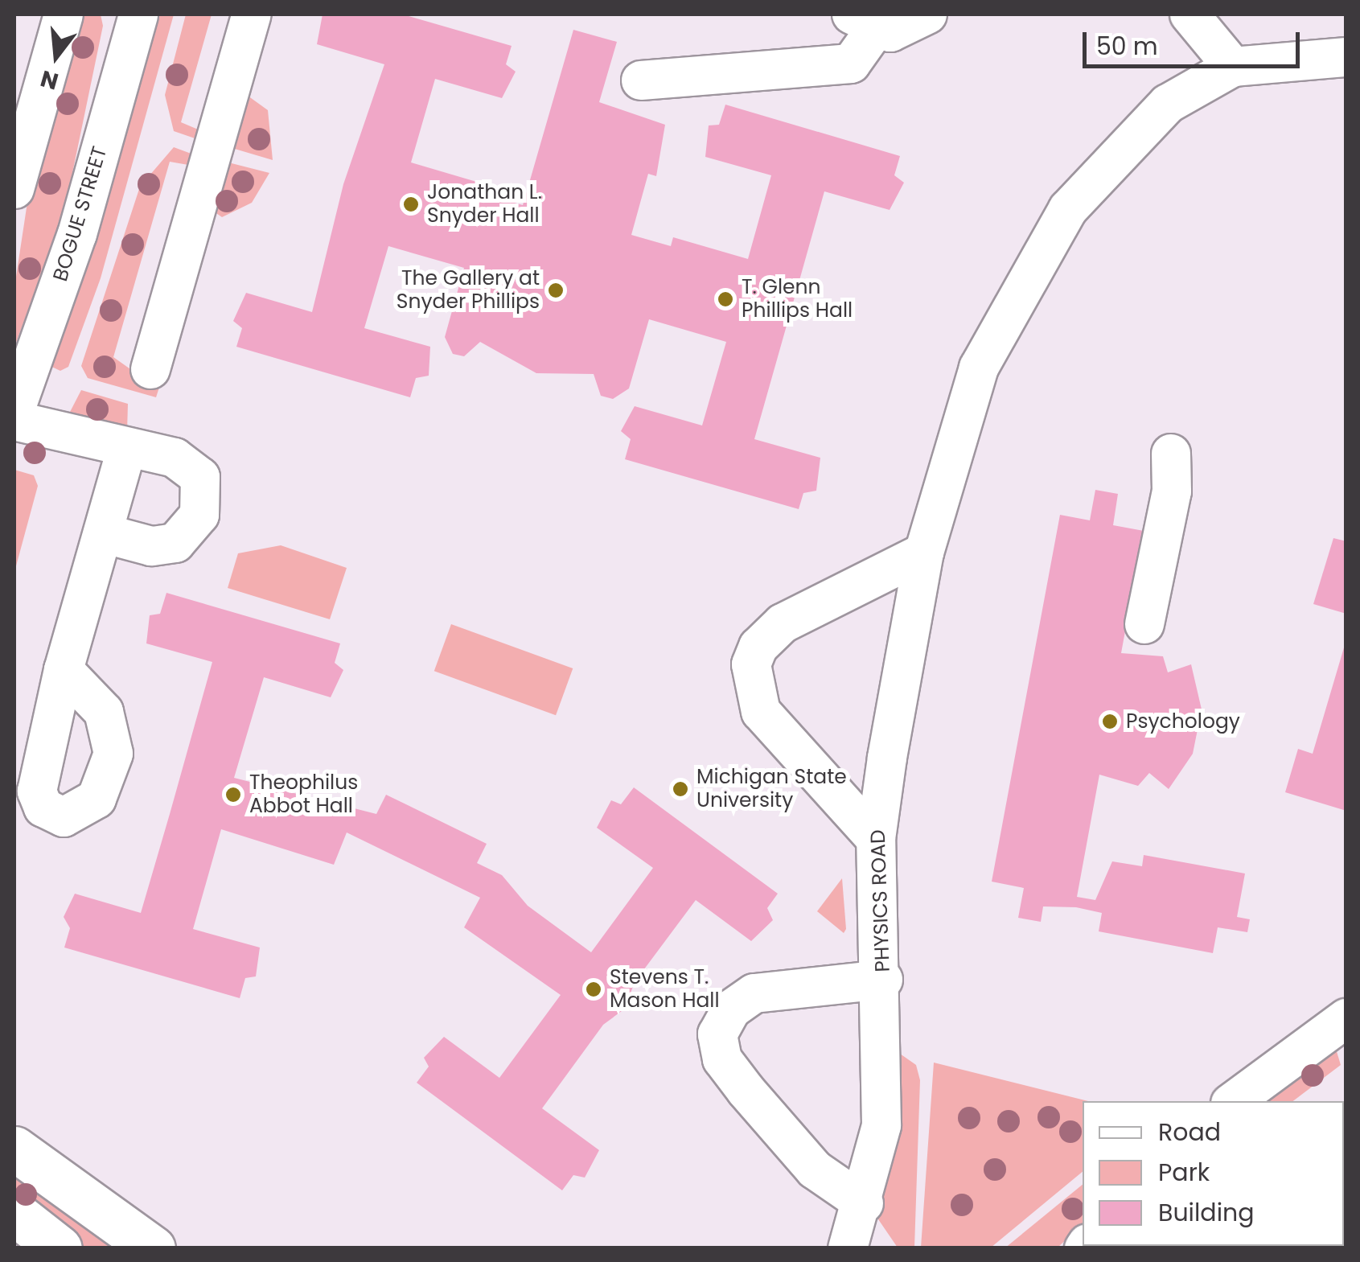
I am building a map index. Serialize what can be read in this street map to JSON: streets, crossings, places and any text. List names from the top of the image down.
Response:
{
  "streets": {
    "street": ["BOGUE STREET", "PHYSICS ROAD"]
  },
  "places": [
    "Jonathan L. Snyder Hall",
    "The Gallery at Snyder Phillips",
    "T. Glenn Phillips Hall",
    "Psychology",
    "Michigan State University",
    "Theophilus Abbot Hall",
    "Stevens T. Mason Hall"
  ],
  "legend": ["Road", "Park", "Building"],
  "scale_bar": "50 m",
  "north": "bottom"
}
